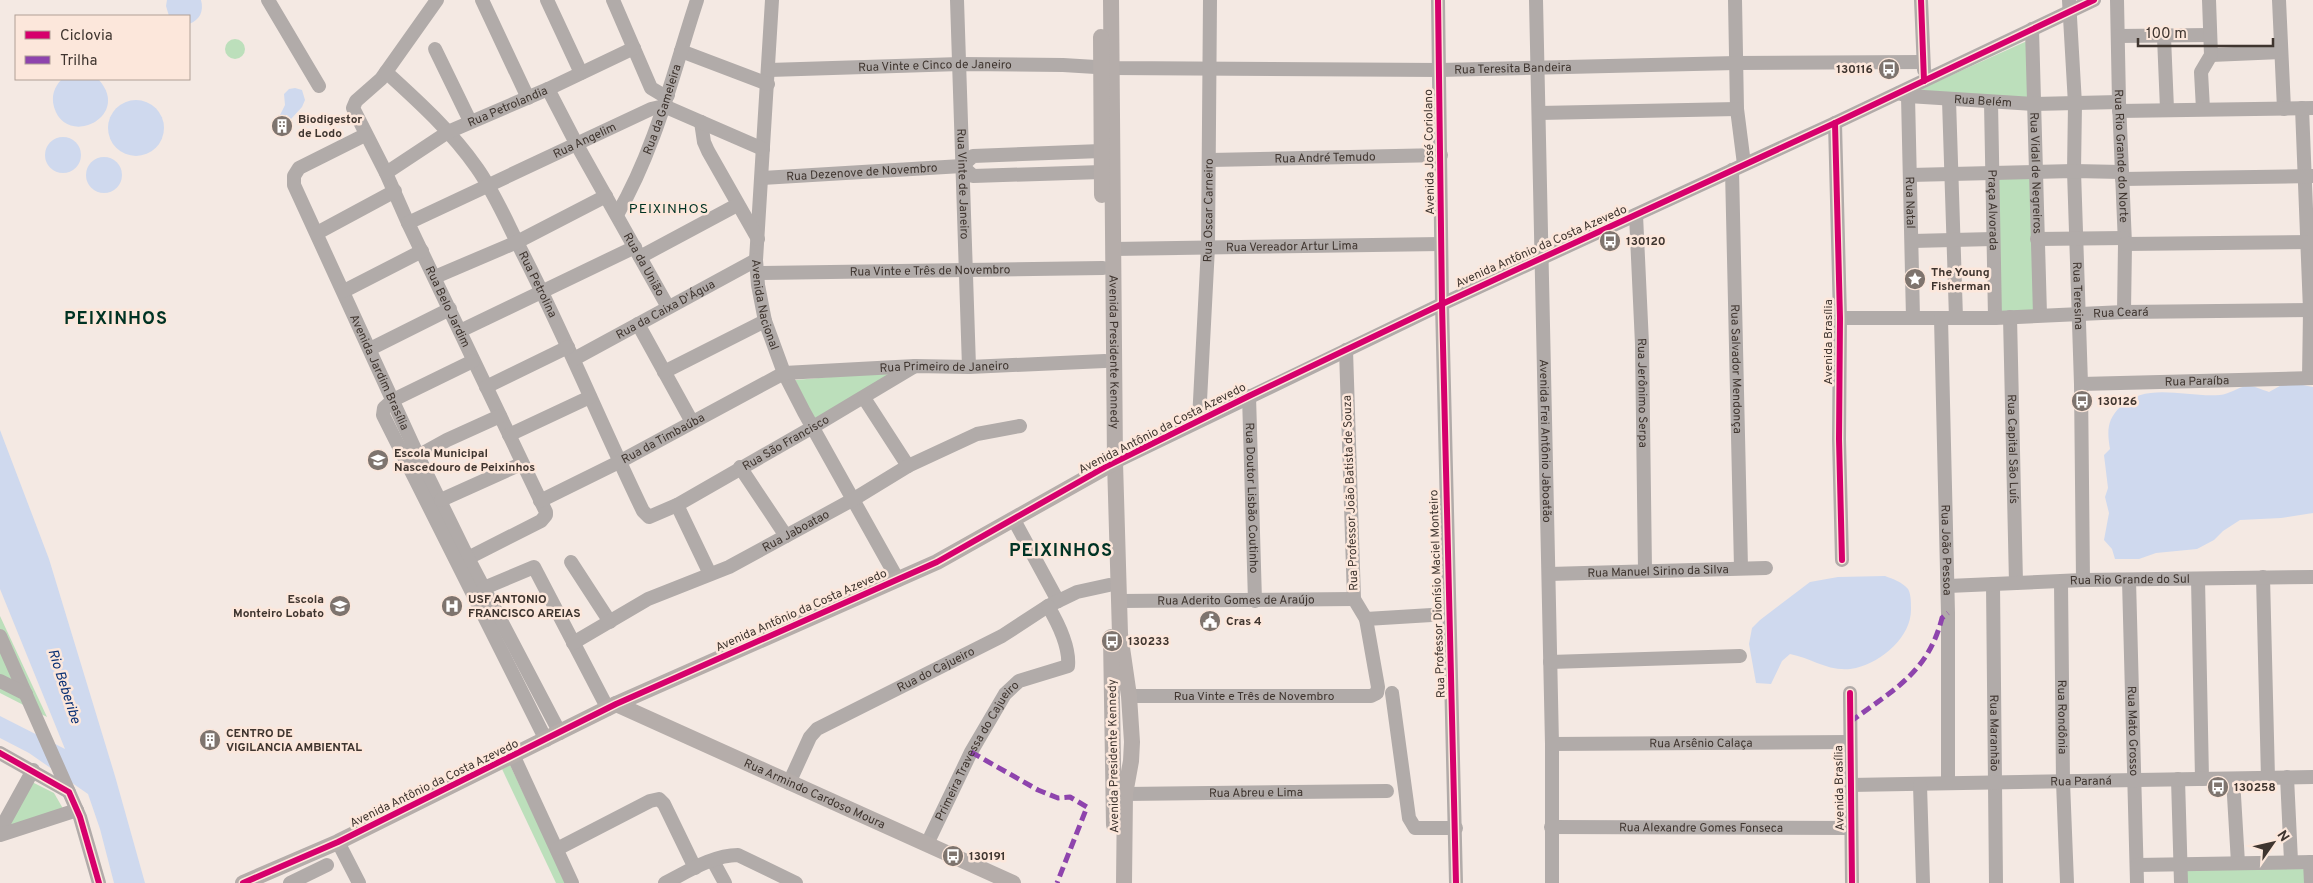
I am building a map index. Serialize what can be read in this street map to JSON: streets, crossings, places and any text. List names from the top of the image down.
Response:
{
  "streets": {
    "main road": ["Avenida Antônio da Costa Azevedo", "Avenida Presidente Kennedy", "Rua Armindo Cardoso Moura"],
    "street": [
      "Rua Vinte e Cinco de Janeiro",
      "Rua Teresita Bandeira",
      "Rua Belém",
      "Rua Petrolandia",
      "Rua da Gameleira",
      "Rua Angelim",
      "Avenida José Coriolano",
      "Rua Rio Grande do Norte",
      "Rua André Temudo",
      "Rua Dezenove de Novembro",
      "Rua Vidal de Negreiros",
      "Rua Vinte de Janeiro",
      "Rua Natal",
      "Rua Oscar Carneiro",
      "Praça Alvorada",
      "Rua Vereador Artur Lima",
      "Rua da União",
      "Rua Vinte e Três de Novembro",
      "Rua Petrolina",
      "Rua Teresina",
      "Avenida Nacional",
      "Rua Belo Jardim",
      "Rua da Caixa D'Água",
      "Rua Ceará",
      "Avenida Brasília",
      "Rua Primeiro de Janeiro",
      "Rua Salvador Mendonça",
      "Avenida Jardim Brasília",
      "Rua Paraíba",
      "Rua Jerônimo Serpa",
      "Rua da Timbaúba",
      "Avenida Frei Antônio Jaboatão",
      "Rua São Francisco",
      "Rua Capital São Luís",
      "Rua Professor João Batista de Souza",
      "Rua Doutor Lisbão Coutinho",
      "Rua Jaboatao",
      "Rua João Pessoa",
      "Rua Manuel Sirino da Silva",
      "Rua Rio Grande do Sul",
      "Rua Professor Dionísio Maciel Monteiro",
      "Rua Aderito Gomes de Araújo",
      "Rua do Cajueiro",
      "Rua Rondônia",
      "Rua Mato Grosso",
      "Rua Maranhão",
      "Rua Arsênio Calaça",
      "Primeira Travessa do Cajueiro",
      "Rua Paraná",
      "Rua Abreu e Lima",
      "Rua Alexandre Gomes Fonseca"
    ]
  },
  "crossings": [
    ["Rua Vinte e Cinco de Janeiro", "Rua Teresita Bandeira"],
    ["Rua Vinte e Cinco de Janeiro", "Rua Vinte de Janeiro"],
    ["Rua Vinte e Cinco de Janeiro", "Avenida Nacional"],
    ["Rua Vinte e Cinco de Janeiro", "Avenida Presidente Kennedy"],
    ["Rua Teresita Bandeira", "Avenida José Coriolano"],
    ["Rua Teresita Bandeira", "Rua Oscar Carneiro"],
    ["Rua Teresita Bandeira", "Avenida Presidente Kennedy"],
    ["Rua Teresita Bandeira", "Rua Salvador Mendonça"],
    ["Rua Teresita Bandeira", "Avenida Frei Antônio Jaboatão"],
    ["Rua Belém", "Rua Rio Grande do Norte"],
    ["Rua Belém", "Rua Vidal de Negreiros"],
    ["Rua Belém", "Rua Natal"],
    ["Rua Belém", "Praça Alvorada"],
    ["Rua Belém", "Avenida Antônio da Costa Azevedo"],
    ["Rua Belém", "Rua Teresina"],
    ["Rua Petrolandia", "Rua da União"],
    ["Rua Petrolandia", "Rua Petrolina"],
    ["Rua Petrolandia", "Rua Belo Jardim"],
    ["Rua da Gameleira", "Rua Angelim"],
    ["Rua da Gameleira", "Rua da União"],
    ["Rua Angelim", "Rua da União"],
    ["Rua Angelim", "Rua Petrolina"],
    ["Rua Angelim", "Rua Belo Jardim"],
    ["Avenida José Coriolano", "Rua André Temudo"],
    ["Avenida José Coriolano", "Rua Vereador Artur Lima"],
    ["Avenida José Coriolano", "Avenida Antônio da Costa Azevedo"],
    ["Avenida José Coriolano", "Rua Professor Dionísio Maciel Monteiro"],
    ["Rua Rio Grande do Norte", "Rua Ceará"],
    ["Rua André Temudo", "Rua Oscar Carneiro"],
    ["Rua Dezenove de Novembro", "Rua Vinte de Janeiro"],
    ["Rua Dezenove de Novembro", "Avenida Nacional"],
    ["Rua Dezenove de Novembro", "Avenida Presidente Kennedy"],
    ["Rua Vidal de Negreiros", "Avenida Antônio da Costa Azevedo"],
    ["Rua Vidal de Negreiros", "Rua Ceará"],
    ["Rua Vinte de Janeiro", "Rua Vinte e Três de Novembro"],
    ["Rua Vinte de Janeiro", "Rua Primeiro de Janeiro"],
    ["Rua Natal", "Avenida Antônio da Costa Azevedo"],
    ["Rua Natal", "Rua Ceará"],
    ["Rua Oscar Carneiro", "Rua Vereador Artur Lima"],
    ["Rua Oscar Carneiro", "Avenida Antônio da Costa Azevedo"],
    ["Praça Alvorada", "Rua Ceará"],
    ["Rua Vereador Artur Lima", "Avenida Presidente Kennedy"],
    ["Avenida Antônio da Costa Azevedo", "Rua Teresina"],
    ["Avenida Antônio da Costa Azevedo", "Avenida Nacional"],
    ["Avenida Antônio da Costa Azevedo", "Avenida Brasília"],
    ["Avenida Antônio da Costa Azevedo", "Avenida Presidente Kennedy"],
    ["Avenida Antônio da Costa Azevedo", "Rua Salvador Mendonça"],
    ["Avenida Antônio da Costa Azevedo", "Avenida Jardim Brasília"],
    ["Avenida Antônio da Costa Azevedo", "Rua Jerônimo Serpa"],
    ["Avenida Antônio da Costa Azevedo", "Avenida Frei Antônio Jaboatão"],
    ["Avenida Antônio da Costa Azevedo", "Rua Professor João Batista de Souza"],
    ["Avenida Antônio da Costa Azevedo", "Rua Doutor Lisbão Coutinho"],
    ["Avenida Antônio da Costa Azevedo", "Rua Professor Dionísio Maciel Monteiro"],
    ["Avenida Antônio da Costa Azevedo", "Primeira Travessa do Cajueiro"],
    ["Avenida Antônio da Costa Azevedo", "Rua Armindo Cardoso Moura"],
    ["Rua da União", "Rua da Caixa D'Água"],
    ["Rua Vinte e Três de Novembro", "Avenida Nacional"],
    ["Rua Vinte e Três de Novembro", "Rua da Caixa D'Água"],
    ["Rua Vinte e Três de Novembro", "Avenida Presidente Kennedy"],
    ["Rua Vinte e Três de Novembro", "Rua Professor João Batista de Souza"],
    ["Rua Petrolina", "Rua Belo Jardim"],
    ["Rua Petrolina", "Rua da Caixa D'Água"],
    ["Rua Petrolina", "Rua da Timbaúba"],
    ["Rua Petrolina", "Rua São Francisco"],
    ["Rua Teresina", "Rua Ceará"],
    ["Rua Teresina", "Rua Paraíba"],
    ["Rua Teresina", "Rua Rio Grande do Sul"],
    ["Avenida Nacional", "Rua da Caixa D'Água"],
    ["Avenida Nacional", "Rua Primeiro de Janeiro"],
    ["Avenida Nacional", "Rua da Timbaúba"],
    ["Avenida Nacional", "Rua São Francisco"],
    ["Avenida Nacional", "Rua Jaboatao"],
    ["Rua Belo Jardim", "Rua da Caixa D'Água"],
    ["Rua Belo Jardim", "Avenida Jardim Brasília"],
    ["Rua Belo Jardim", "Rua da Timbaúba"],
    ["Rua Ceará", "Avenida Brasília"],
    ["Rua Ceará", "Rua Capital São Luís"],
    ["Rua Ceará", "Rua João Pessoa"],
    ["Avenida Brasília", "Rua Arsênio Calaça"],
    ["Avenida Brasília", "Rua Paraná"],
    ["Avenida Brasília", "Rua Alexandre Gomes Fonseca"],
    ["Avenida Presidente Kennedy", "Rua Primeiro de Janeiro"],
    ["Avenida Presidente Kennedy", "Rua Aderito Gomes de Araújo"],
    ["Avenida Presidente Kennedy", "Rua do Cajueiro"],
    ["Avenida Presidente Kennedy", "Rua Abreu e Lima"],
    ["Rua Primeiro de Janeiro", "Rua da Timbaúba"],
    ["Rua Primeiro de Janeiro", "Rua São Francisco"],
    ["Rua Salvador Mendonça", "Rua Manuel Sirino da Silva"],
    ["Rua Jerônimo Serpa", "Rua Manuel Sirino da Silva"],
    ["Avenida Frei Antônio Jaboatão", "Rua Manuel Sirino da Silva"],
    ["Avenida Frei Antônio Jaboatão", "Rua Arsênio Calaça"],
    ["Avenida Frei Antônio Jaboatão", "Rua Alexandre Gomes Fonseca"],
    ["Rua Capital São Luís", "Rua Rio Grande do Sul"],
    ["Rua Professor João Batista de Souza", "Rua Aderito Gomes de Araújo"],
    ["Rua Doutor Lisbão Coutinho", "Rua Aderito Gomes de Araújo"],
    ["Rua João Pessoa", "Rua Rio Grande do Sul"],
    ["Rua João Pessoa", "Rua Paraná"],
    ["Rua Rio Grande do Sul", "Rua Rondônia"],
    ["Rua Rio Grande do Sul", "Rua Mato Grosso"],
    ["Rua Rio Grande do Sul", "Rua Maranhão"],
    ["Rua do Cajueiro", "Primeira Travessa do Cajueiro"],
    ["Rua do Cajueiro", "Rua Armindo Cardoso Moura"],
    ["Rua Rondônia", "Rua Paraná"],
    ["Rua Mato Grosso", "Rua Paraná"],
    ["Rua Maranhão", "Rua Paraná"],
    ["Primeira Travessa do Cajueiro", "Rua Armindo Cardoso Moura"]
  ],
  "districts": ["PEIXINHOS", "PEIXINHOS", "PEIXINHOS"],
  "water": ["Rio Beberibe"],
  "places": {
    "bus stop": [
      "130116",
      "130120",
      "130126",
      "130233",
      "130258",
      "130191"
    ],
    "building": ["Biodigestor de Lodo", "CENTRO DE VIGILANCIA AMBIENTAL"],
    "place": ["The Young Fisherman"],
    "school or university": ["Escola Municipal Nascedouro de Peixinhos", "Escola Monteiro Lobato"],
    "hospital": ["USF ANTONIO FRANCISCO AREIAS"],
    "public building": ["Cras 4"]
  },
  "legend": ["Ciclovia", "Trilha"],
  "scale_bar": "100 m",
  "north": "top right"
}
